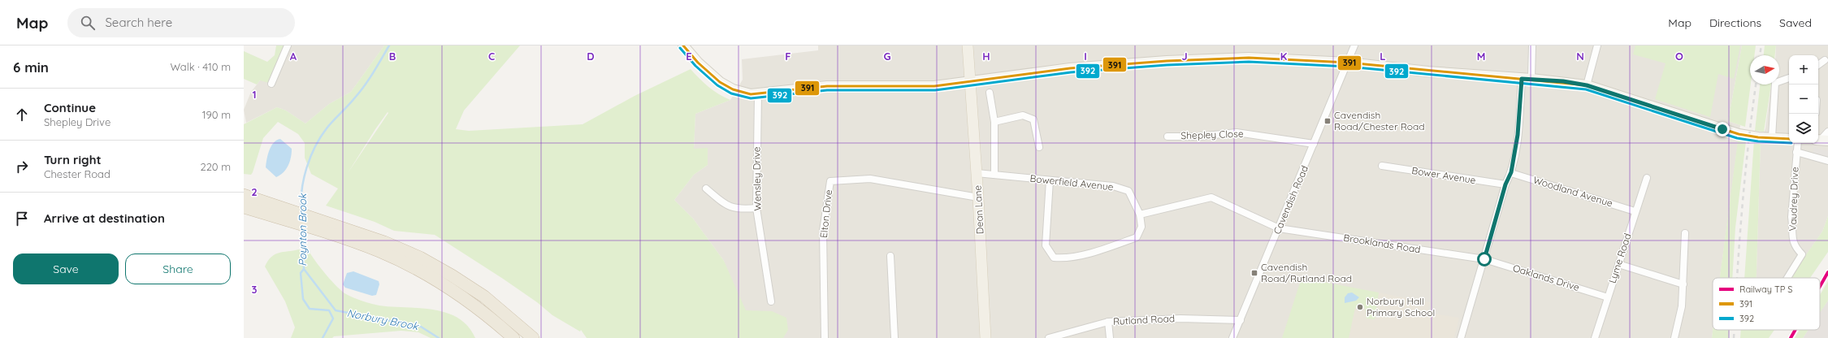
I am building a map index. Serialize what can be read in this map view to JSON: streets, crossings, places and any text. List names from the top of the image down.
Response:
{
  "streets": {
    "main road": ["Dean Lane"],
    "street": [
      "Shepley Close",
      "Bower Avenue",
      "Wensley Drive",
      "Bowerfield Avenue",
      "Woodland Avenue",
      "Vaudrey Drive",
      "Cavendish Road",
      "Elton Drive",
      "Brooklands Road",
      "Lyme Road",
      "Oaklands Drive",
      "Rutland Road"
    ]
  },
  "crossings": [
    ["Shepley Close", "Cavendish Road"],
    ["Bowerfield Avenue", "Dean Lane"],
    ["Woodland Avenue", "Lyme Road"],
    ["Cavendish Road", "Brooklands Road"],
    ["Cavendish Road", "Rutland Road"],
    ["Dean Lane", "Elton Drive"],
    ["Brooklands Road", "Oaklands Drive"],
    ["Lyme Road", "Oaklands Drive"]
  ],
  "water": ["Poynton Brook", "Norbury Brook"],
  "places": {
    "transit": ["Cavendish Road/Chester Road", "Cavendish Road/Rutland Road"],
    "other": ["Norbury Hall Primary School"]
  },
  "lines": ["transit line 391", "transit line 392"],
  "legend": ["Railway TP S", "391", "392"],
  "north": "right",
  "page": {
    "header": "Map",
    "search": "Search here",
    "nav": ["Map", "Directions", "Saved"],
    "heading": ["6 min", "Walk · 410 m"],
    "map_buttons": ["+", "−"],
    "list": [
      ["Continue", "Shepley Drive", "190 m"],
      ["Turn right", "Chester Road", "220 m"],
      "Arrive at destination"
    ],
    "buttons": ["Save", "Share"]
  },
  "grid": {
    "columns": [
      "A",
      "B",
      "C",
      "D",
      "E",
      "F",
      "G",
      "H",
      "I",
      "J",
      "K",
      "L",
      "M",
      "N",
      "O"
    ],
    "rows": ["1", "2", "3"]
  }
}
